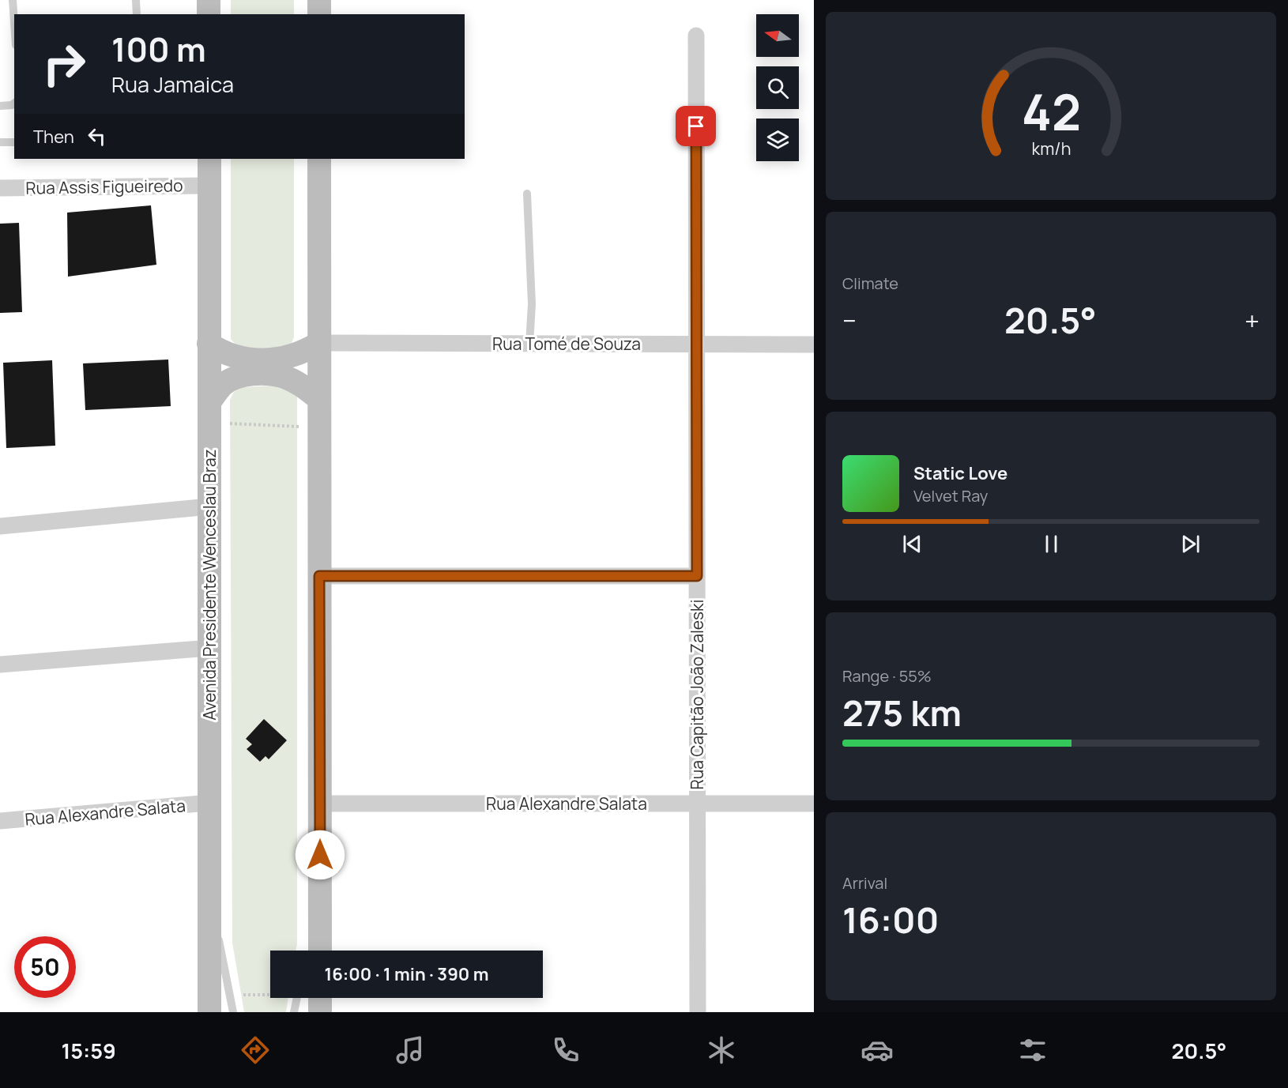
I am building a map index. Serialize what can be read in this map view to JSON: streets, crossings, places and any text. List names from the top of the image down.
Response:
{
  "streets": {
    "main road": ["Avenida Presidente Wenceslau Braz"],
    "street": [
      "Rua Assis Figueiredo",
      "Rua Tomé de Souza",
      "Rua Capitão João Zaleski",
      "Rua Alexandre Salata"
    ]
  },
  "crossings": [
    ["Rua Assis Figueiredo", "Avenida Presidente Wenceslau Braz"],
    ["Rua Tomé de Souza", "Rua Capitão João Zaleski"],
    ["Avenida Presidente Wenceslau Braz", "Rua Alexandre Salata"],
    ["Rua Capitão João Zaleski", "Rua Alexandre Salata"]
  ],
  "north": "left",
  "page": {
    "turn": ["100 m", "Rua Jamaica"],
    "then": "Then",
    "tile": [
      "Climate",
      ["Range · 55%", "275 km"],
      ["Arrival", "16:00"]
    ],
    "heat": ["−", "20.5°", "+"],
    "song": ["Static Love", "Velvet Ray"],
    "limit": "50",
    "trip": "16:00 · 1 min · 390 m",
    "tabs": ["15:59", "20.5°"],
    "gauge": ["42", "km/h"]
  }
}
